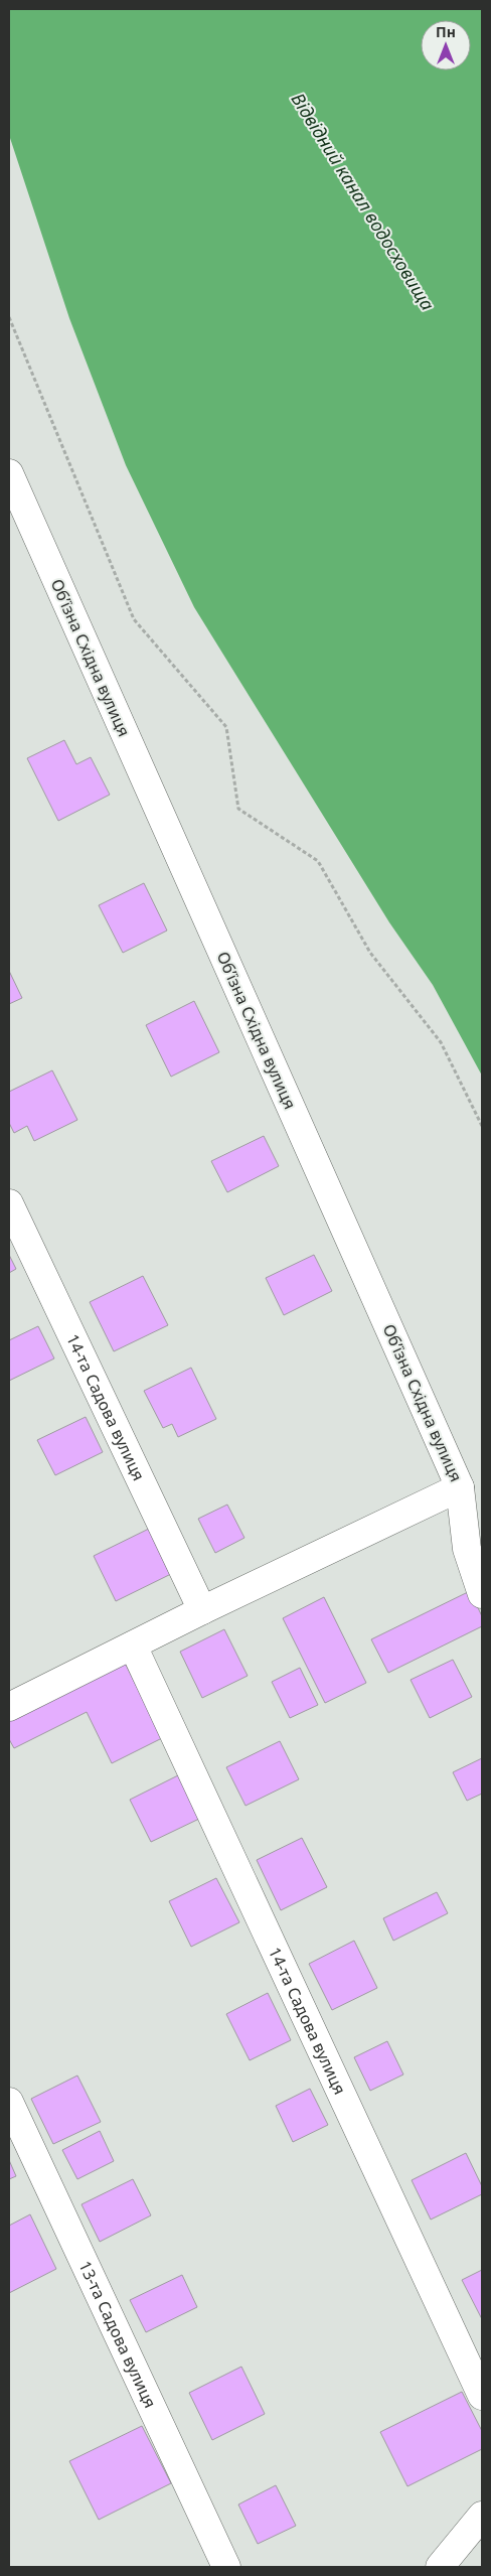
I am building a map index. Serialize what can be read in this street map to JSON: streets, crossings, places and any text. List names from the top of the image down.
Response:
{
  "streets": {
    "street": ["Обʼїзна Східна вулиця", "14-та Садова вулиця", "13-та Садова вулиця"]
  },
  "water": ["Відвідний канал водосховища"],
  "north": "top"
}
